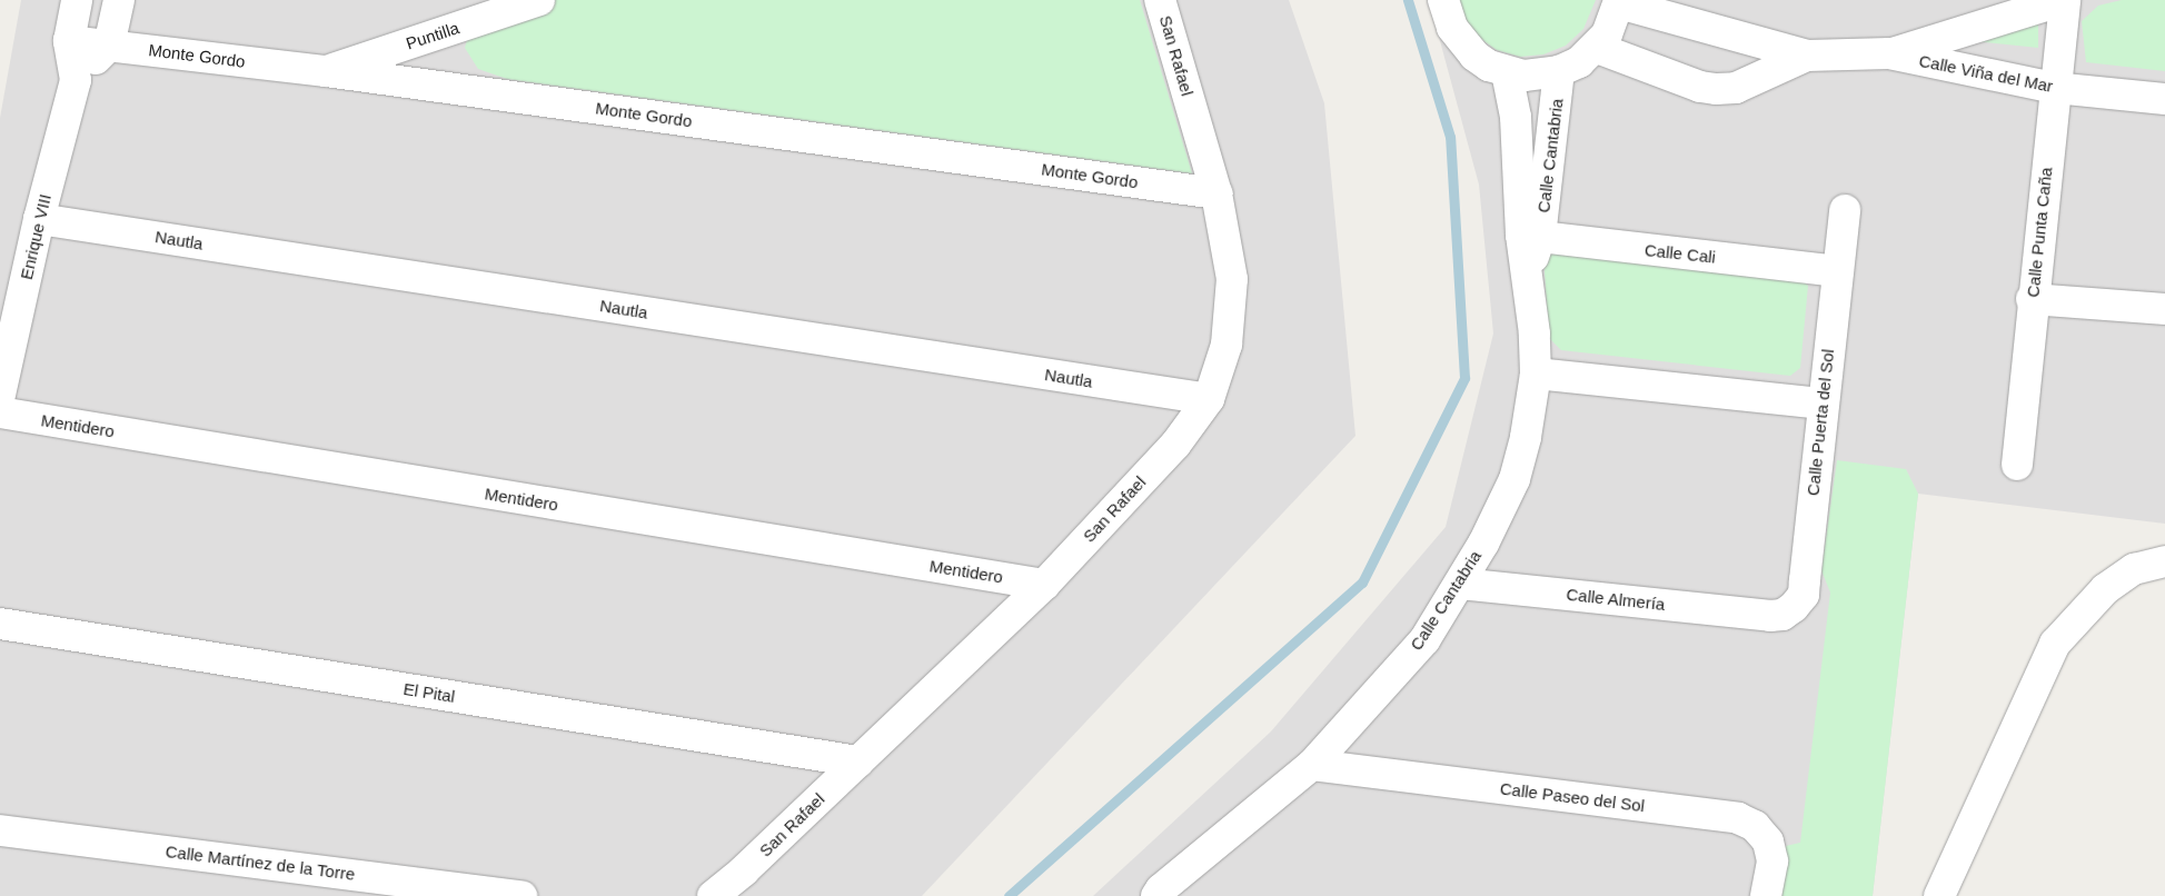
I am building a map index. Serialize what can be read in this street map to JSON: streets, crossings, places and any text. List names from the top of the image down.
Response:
{
  "streets": {
    "street": [
      "Puntilla",
      "Monte Gordo",
      "San Rafael",
      "Calle Viña del Mar",
      "Calle Cantabria",
      "Calle Punta Caña",
      "Enrique VIII",
      "Nautla",
      "Calle Cali",
      "Calle Puerta del Sol",
      "Mentidero",
      "Calle Almería",
      "El Pital",
      "Calle Paseo del Sol",
      "Calle Martínez de la Torre"
    ]
  },
  "crossings": [
    ["Puntilla", "Monte Gordo"],
    ["Monte Gordo", "San Rafael"],
    ["Monte Gordo", "Enrique VIII"],
    ["San Rafael", "Nautla"],
    ["San Rafael", "Mentidero"],
    ["San Rafael", "El Pital"],
    ["Calle Viña del Mar", "Calle Punta Caña"],
    ["Calle Cantabria", "Calle Cali"],
    ["Calle Cantabria", "Calle Almería"],
    ["Calle Cantabria", "Calle Paseo del Sol"],
    ["Enrique VIII", "Nautla"],
    ["Calle Cali", "Calle Puerta del Sol"],
    ["Calle Puerta del Sol", "Calle Almería"]
  ]
}
